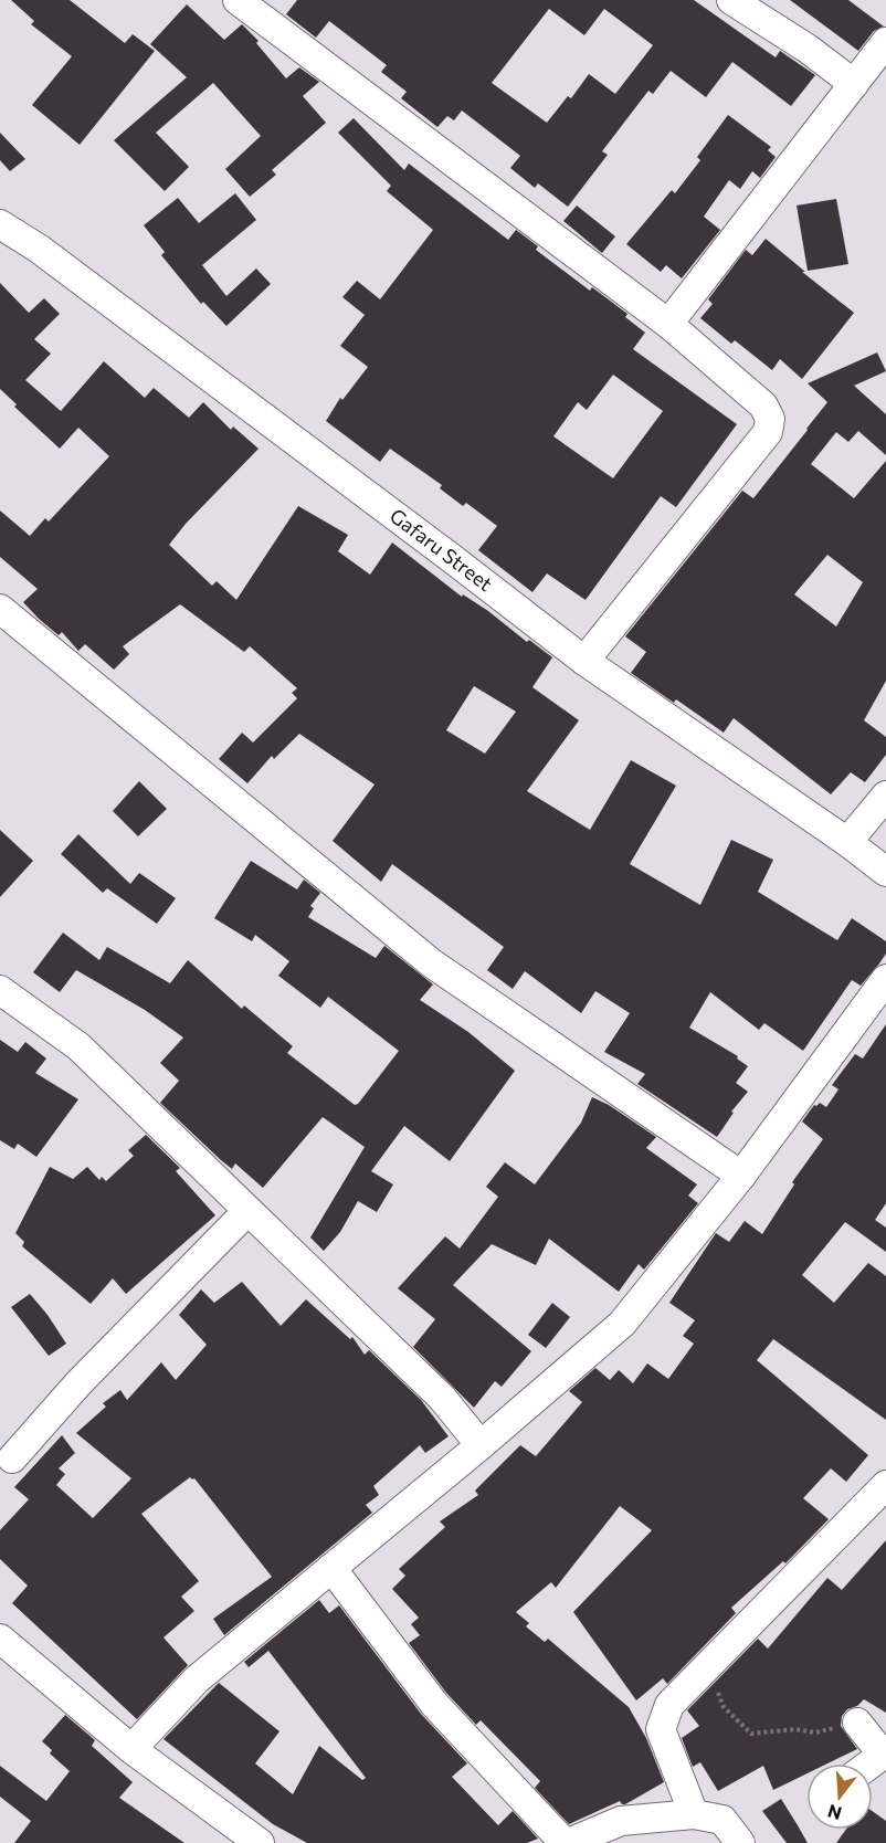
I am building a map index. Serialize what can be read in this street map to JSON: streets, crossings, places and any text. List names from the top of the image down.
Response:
{
  "streets": {
    "street": ["Gafaru Street"]
  },
  "north": "bottom"
}
